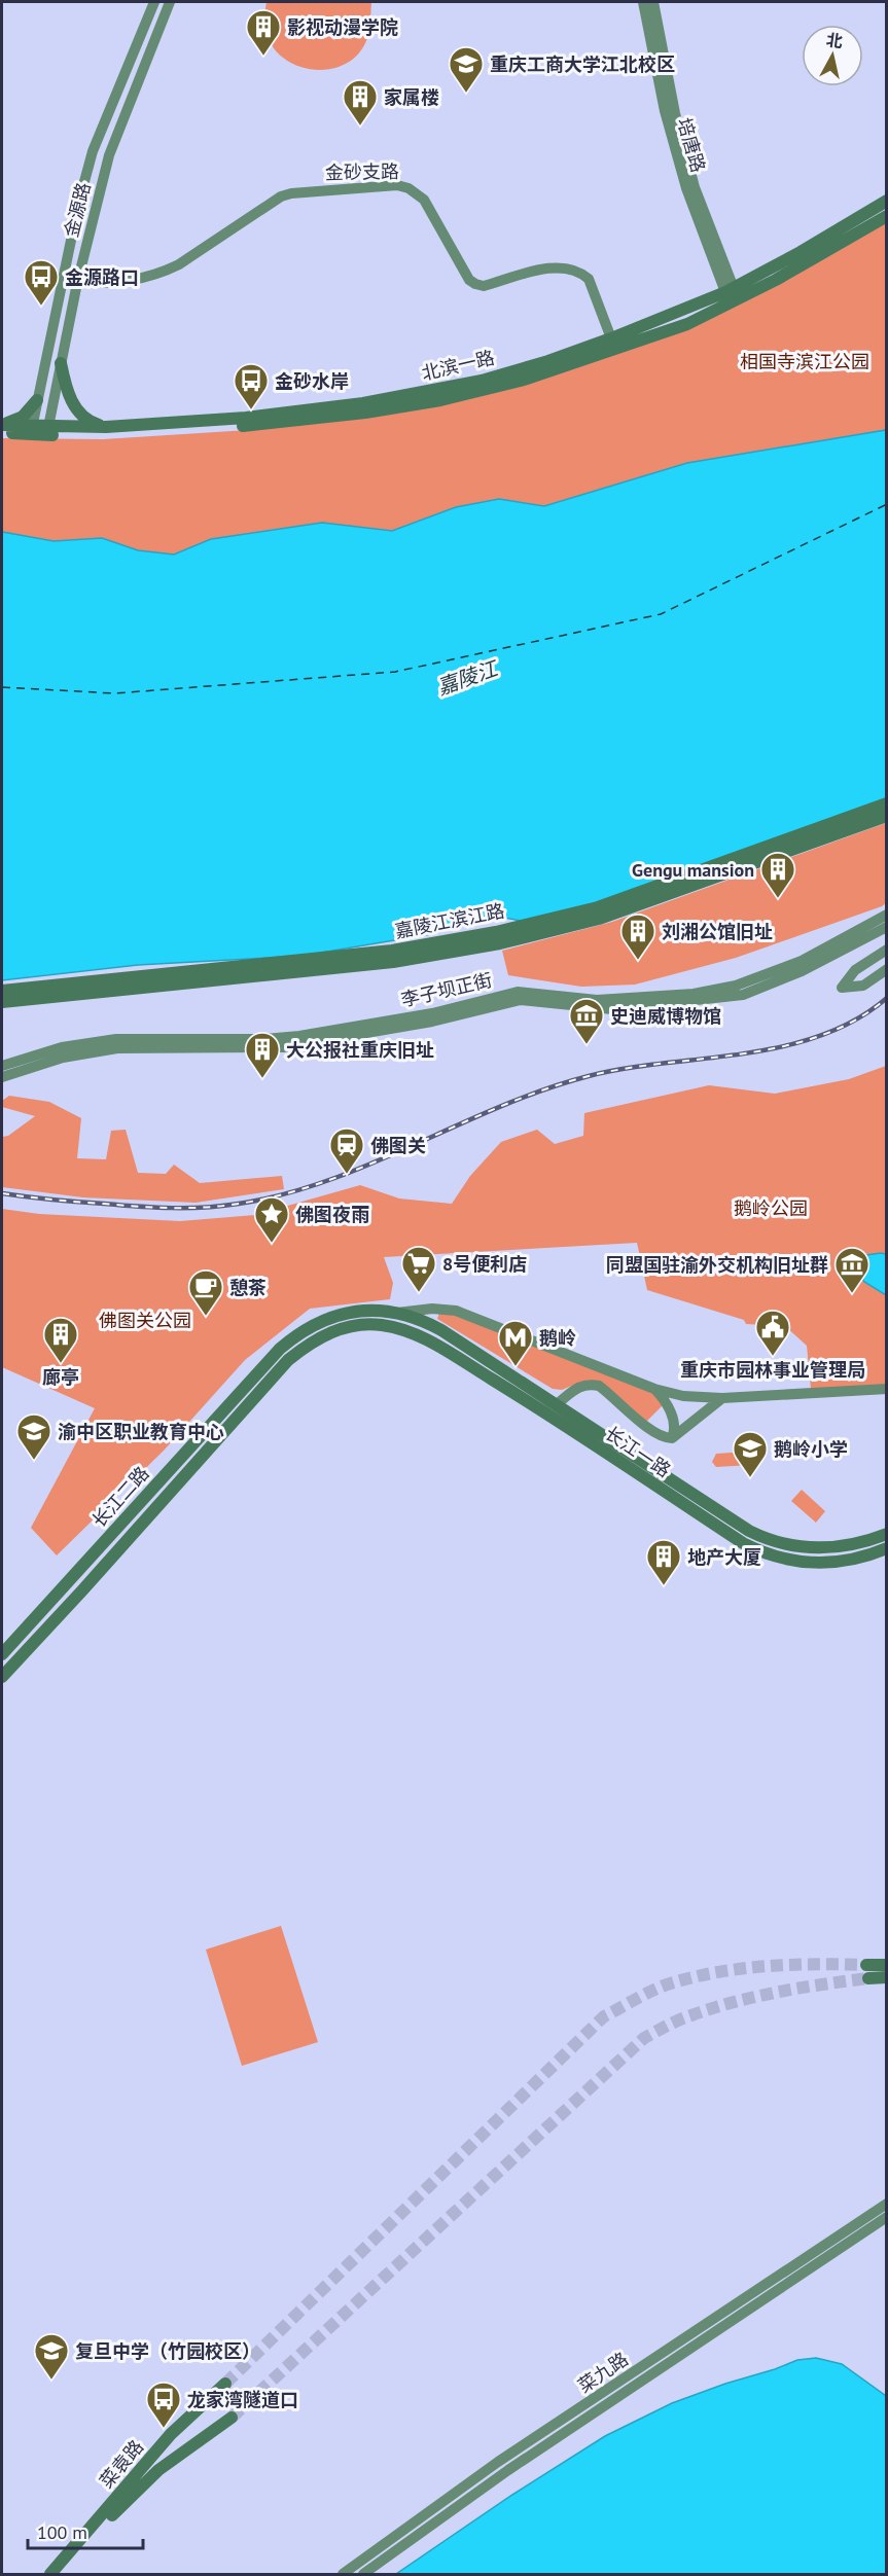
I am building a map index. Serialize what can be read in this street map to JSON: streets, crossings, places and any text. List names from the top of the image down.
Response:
{
  "streets": {
    "main road": [
      "培唐路",
      "金砂支路",
      "金源路",
      "北滨一路",
      "嘉陵江滨江路",
      "李子坝正街",
      "长江一路",
      "长江二路",
      "菜九路",
      "菜袁路"
    ]
  },
  "crossings": [
    ["培唐路", "北滨一路"],
    ["金砂支路", "金源路"],
    ["金砂支路", "北滨一路"],
    ["金源路", "北滨一路"],
    ["长江一路", "长江二路"]
  ],
  "water": ["嘉陵江"],
  "parks": ["相国寺滨江公园", "鹅岭公园", "佛图关公园"],
  "places": {
    "building": [
      "影视动漫学院",
      "家属楼",
      "Gengu mansion",
      "刘湘公馆旧址",
      "大公报社重庆旧址",
      "廊亭",
      "地产大厦"
    ],
    "school or university": [
      "重庆工商大学江北校区",
      "渝中区职业教育中心",
      "鹅岭小学",
      "复旦中学（竹园校区）"
    ],
    "bus stop": ["金源路口", "金砂水岸", "龙家湾隧道口"],
    "museum": ["史迪威博物馆", "同盟国驻渝外交机构旧址群"],
    "station": ["佛图关"],
    "place": ["佛图夜雨"],
    "supermarket": ["8号便利店"],
    "cafe": ["憩茶"],
    "public building": ["重庆市园林事业管理局"],
    "metro station": ["鹅岭"]
  },
  "scale_bar": "100 m",
  "north": "top"
}
